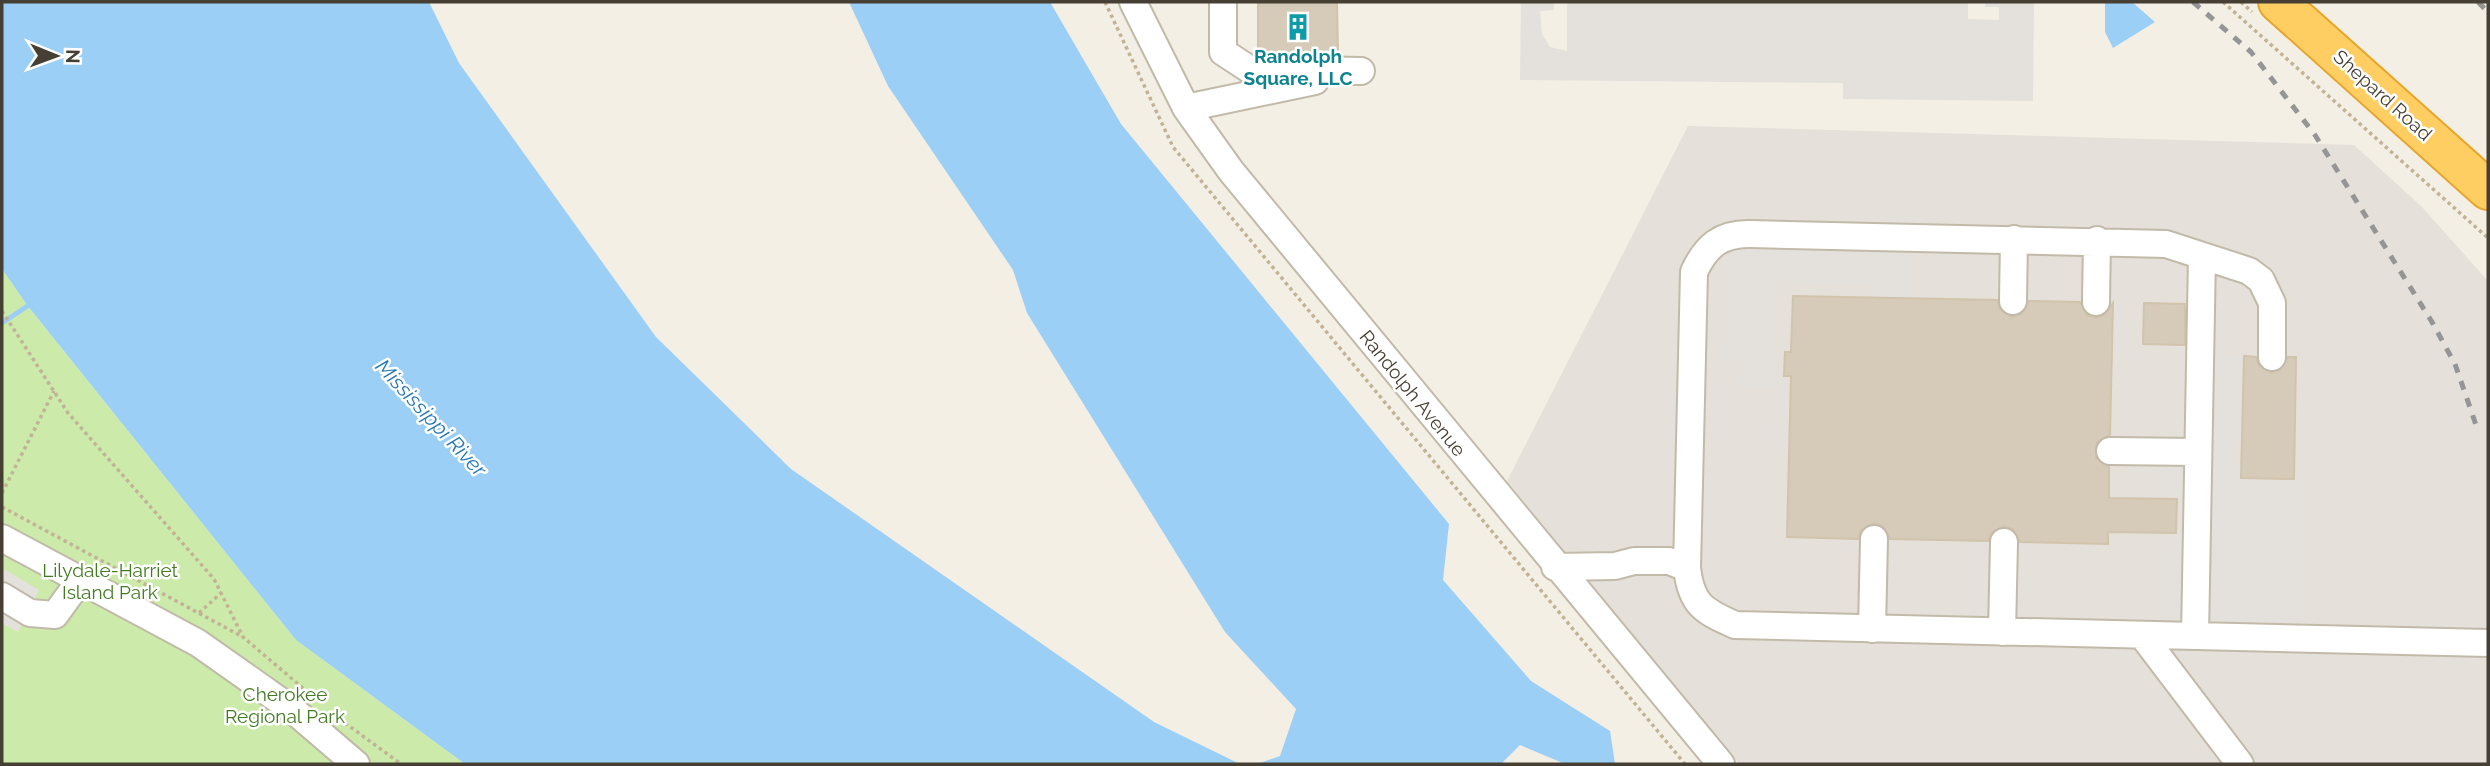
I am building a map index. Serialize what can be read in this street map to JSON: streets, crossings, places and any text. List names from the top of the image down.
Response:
{
  "streets": {
    "highway": ["Shepard Road"],
    "street": ["Randolph Avenue"]
  },
  "water": ["Mississippi River"],
  "parks": ["Lilydale-Harriet Island Park", "Cherokee Regional Park"],
  "places": {
    "building": ["Randolph Square, LLC"]
  },
  "north": "right"
}
